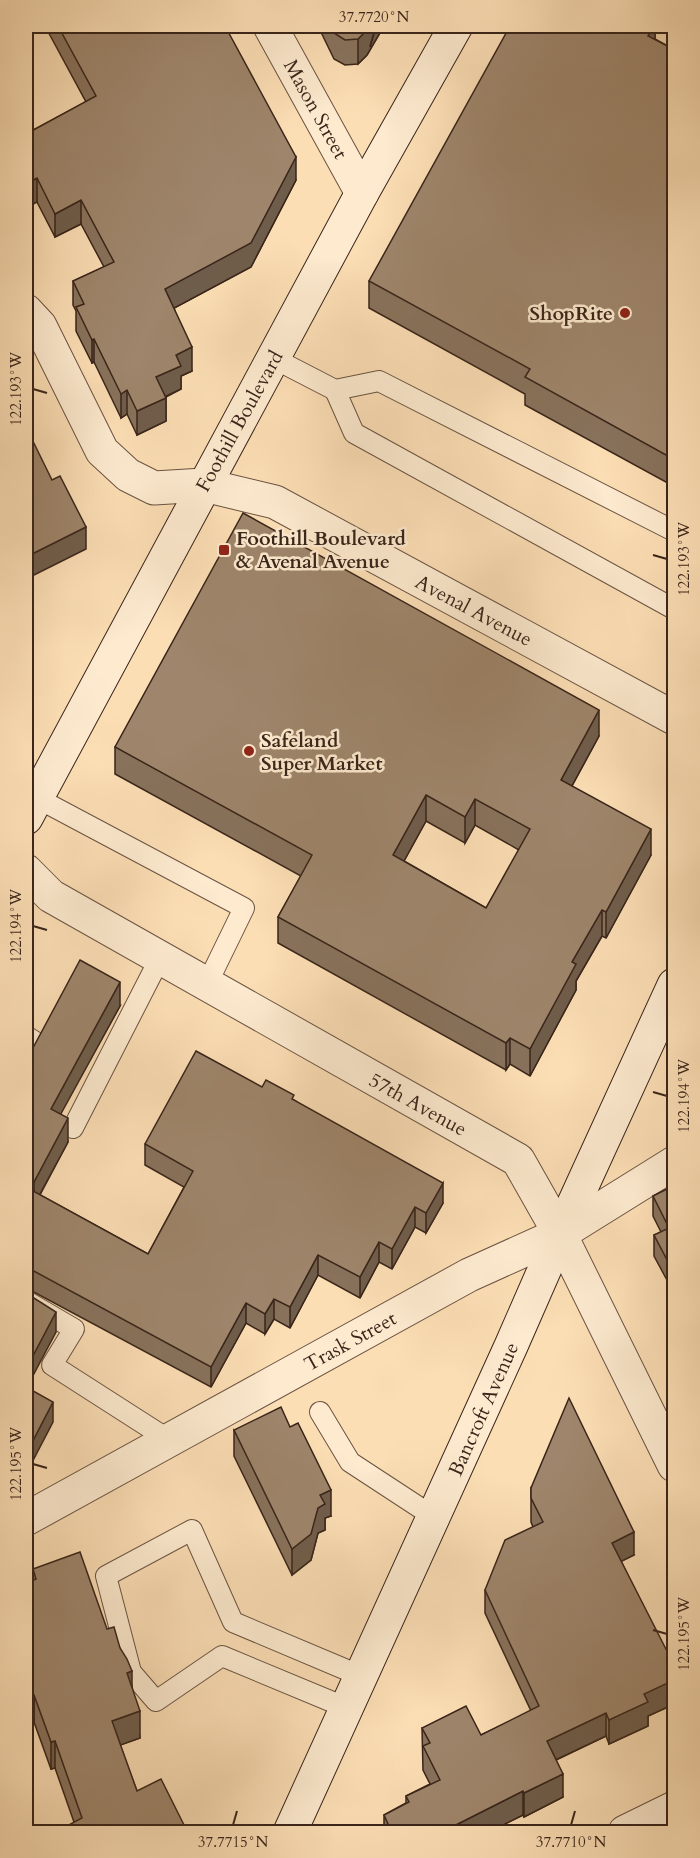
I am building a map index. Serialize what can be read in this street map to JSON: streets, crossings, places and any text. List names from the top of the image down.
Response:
{
  "streets": {
    "street": [
      "Mason Street",
      "Foothill Boulevard",
      "Avenal Avenue",
      "57th Avenue",
      "Trask Street",
      "Bancroft Avenue"
    ]
  },
  "crossings": [
    ["Mason Street", "Foothill Boulevard"],
    ["Foothill Boulevard", "Avenal Avenue"],
    ["57th Avenue", "Trask Street"],
    ["57th Avenue", "Bancroft Avenue"],
    ["Trask Street", "Bancroft Avenue"]
  ],
  "places": {
    "other": ["ShopRite", "Safeland Super Market"],
    "transit": ["Foothill Boulevard & Avenal Avenue"]
  },
  "coordinates": [
    "37.7720°N",
    "122.193°W",
    "122.194°W",
    "122.195°W",
    "37.7715°N",
    "37.7710°N"
  ]
}
